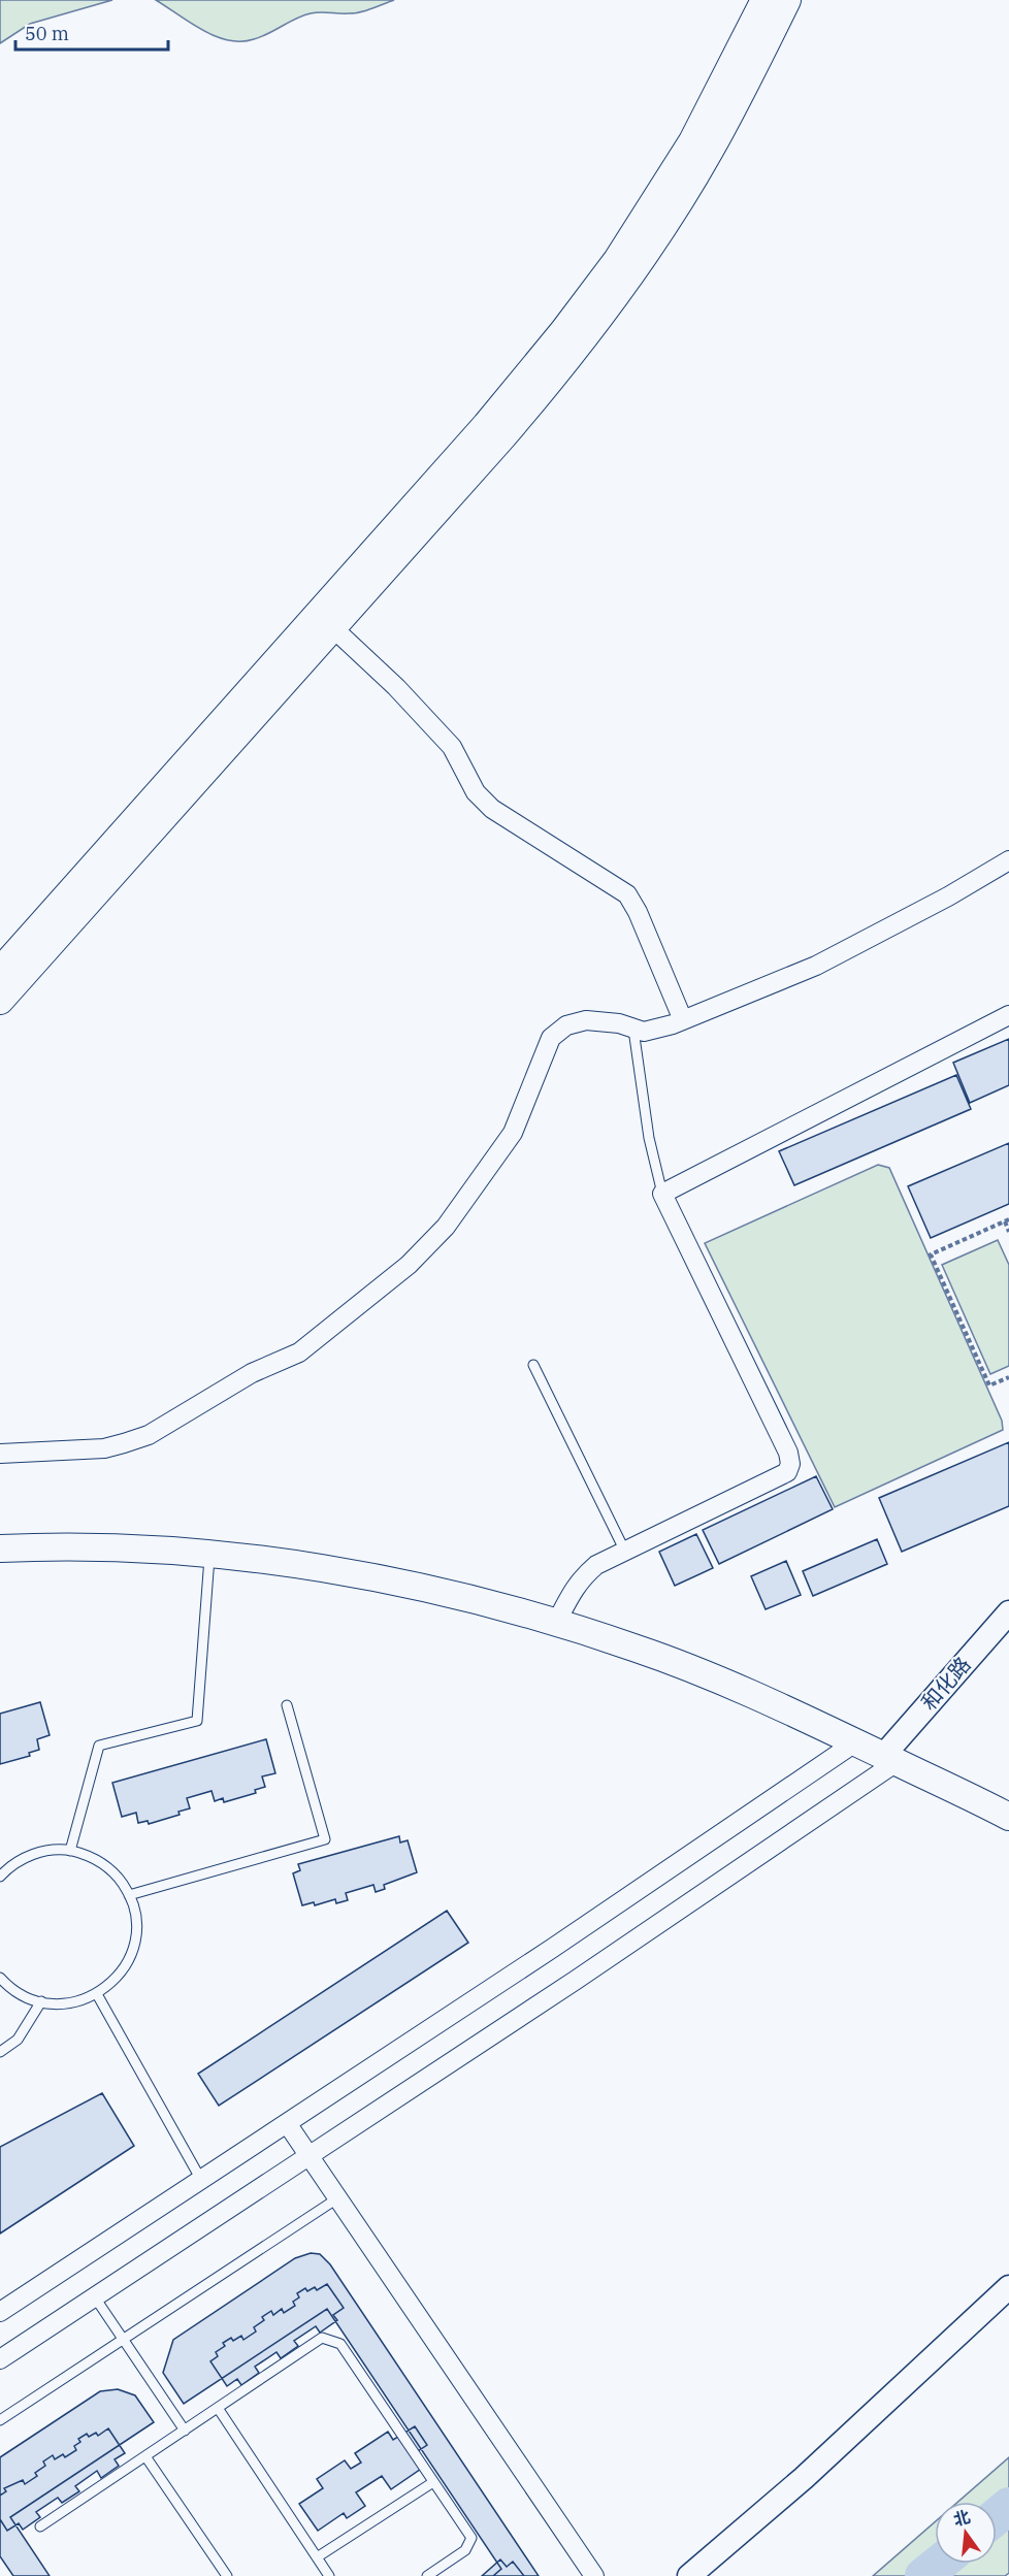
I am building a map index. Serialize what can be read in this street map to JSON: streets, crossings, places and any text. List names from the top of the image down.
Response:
{
  "streets": {
    "street": ["和化路"]
  },
  "scale_bar": "50 m",
  "north": "top"
}
